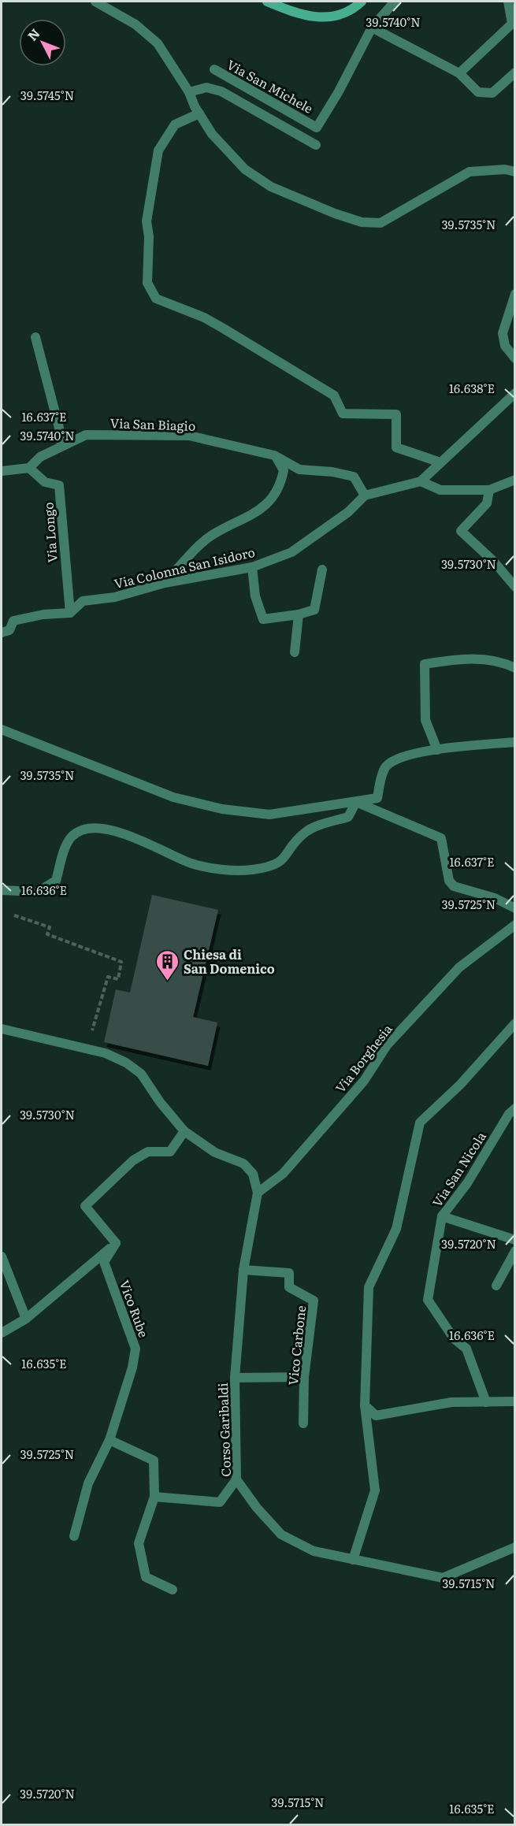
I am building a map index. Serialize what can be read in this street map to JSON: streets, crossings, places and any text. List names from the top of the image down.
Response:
{
  "streets": {
    "street": [
      "Via San Michele",
      "Via San Biagio",
      "Via Longo",
      "Via Colonna San Isidoro",
      "Via Borghesia",
      "Via San Nicola",
      "Vico Rube",
      "Vico Carbone",
      "Corso Garibaldi"
    ]
  },
  "crossings": [
    ["Via San Biagio", "Via Longo"],
    ["Via San Biagio", "Via Colonna San Isidoro"],
    ["Via Longo", "Via Colonna San Isidoro"],
    ["Via Borghesia", "Corso Garibaldi"],
    ["Vico Carbone", "Corso Garibaldi"]
  ],
  "places": {
    "building": ["Chiesa di San Domenico"]
  },
  "north": "top left",
  "coordinates": [
    "39.5740°N",
    "39.5745°N",
    "39.5735°N",
    "16.638°E",
    "16.637°E",
    "39.5730°N",
    "16.636°E",
    "39.5725°N",
    "39.5720°N",
    "16.635°E",
    "39.5715°N"
  ]
}
